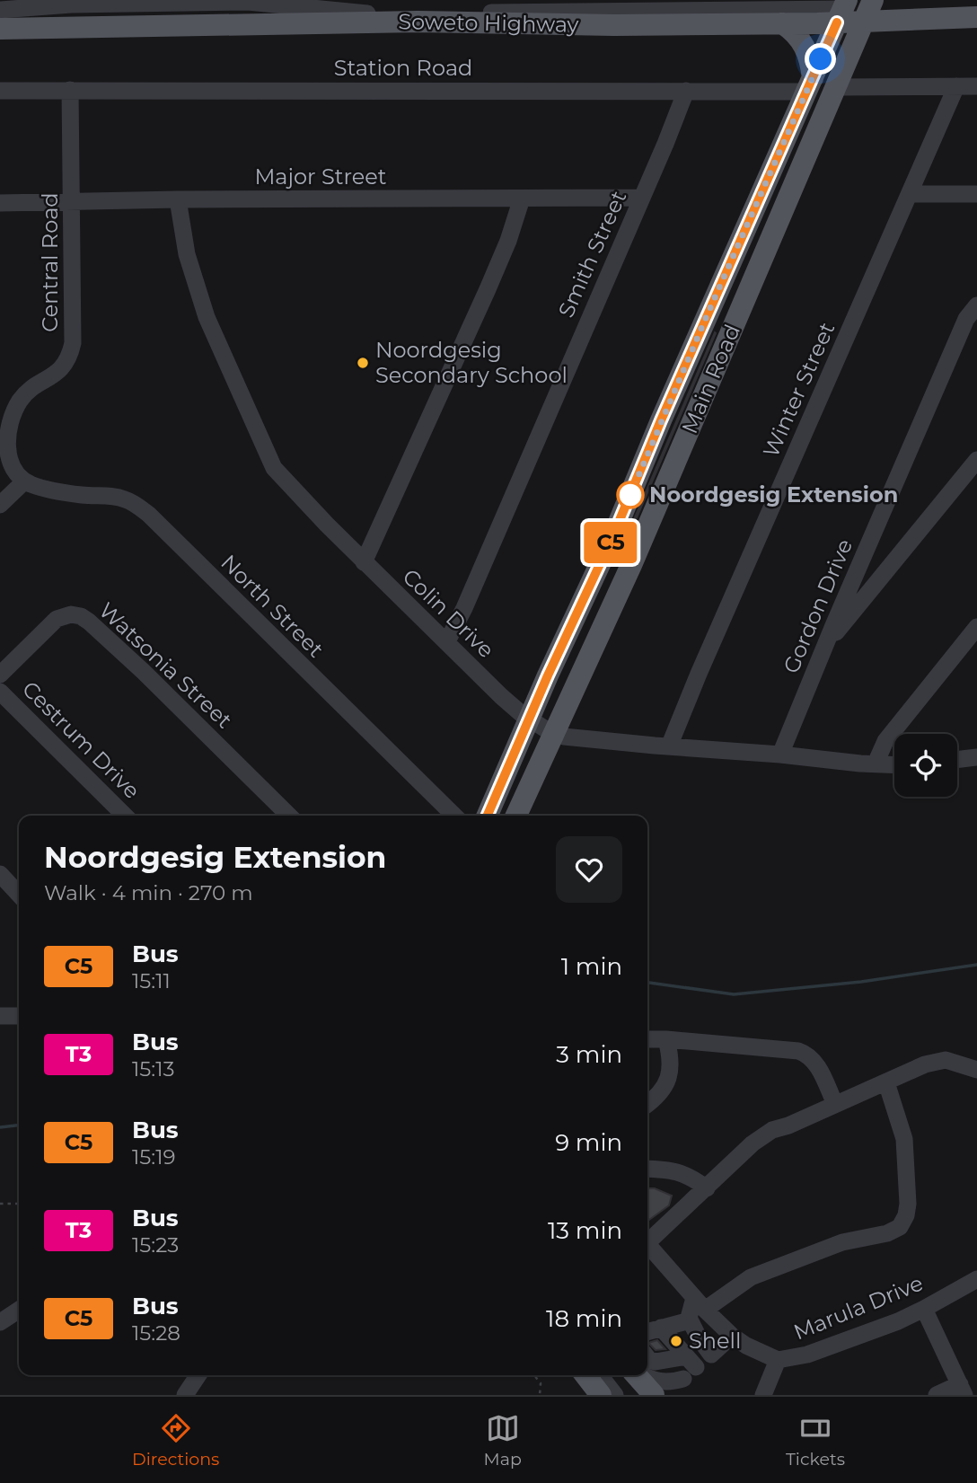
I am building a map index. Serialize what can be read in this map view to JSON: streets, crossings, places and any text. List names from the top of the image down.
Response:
{
  "streets": {
    "main road": ["Soweto Highway", "Main Road"],
    "street": [
      "Station Road",
      "Major Street",
      "Smith Street",
      "Central Road",
      "Winter Street",
      "North Street",
      "Gordon Drive",
      "Colin Drive",
      "Watsonia Street",
      "Cestrum Drive",
      "Marula Drive"
    ]
  },
  "crossings": [
    ["Soweto Highway", "Main Road"],
    ["Station Road", "Smith Street"],
    ["Station Road", "Central Road"],
    ["Station Road", "Main Road"],
    ["Major Street", "Smith Street"],
    ["Major Street", "Central Road"],
    ["Major Street", "Colin Drive"],
    ["Smith Street", "Colin Drive"],
    ["Central Road", "North Street"],
    ["Main Road", "Colin Drive"],
    ["Winter Street", "Colin Drive"],
    ["Gordon Drive", "Colin Drive"]
  ],
  "places": ["Noordgesig Secondary School", "Noordgesig Extension", "Shell"],
  "lines": ["bus line C5"],
  "page": {
    "on_map": "C5",
    "heading": ["Noordgesig Extension", "Walk · 4 min · 270 m"],
    "list": [
      {
        "mark": "C5",
        "name": "Bus",
        "note": "15:11",
        "value": "1 min"
      },
      {
        "mark": "T3",
        "name": "Bus",
        "note": "15:13",
        "value": "3 min"
      },
      {
        "mark": "C5",
        "name": "Bus",
        "note": "15:19",
        "value": "9 min"
      },
      {
        "mark": "T3",
        "name": "Bus",
        "note": "15:23",
        "value": "13 min"
      },
      {
        "mark": "C5",
        "name": "Bus",
        "note": "15:28",
        "value": "18 min"
      }
    ],
    "tabs": ["Directions", "Map", "Tickets"]
  }
}
